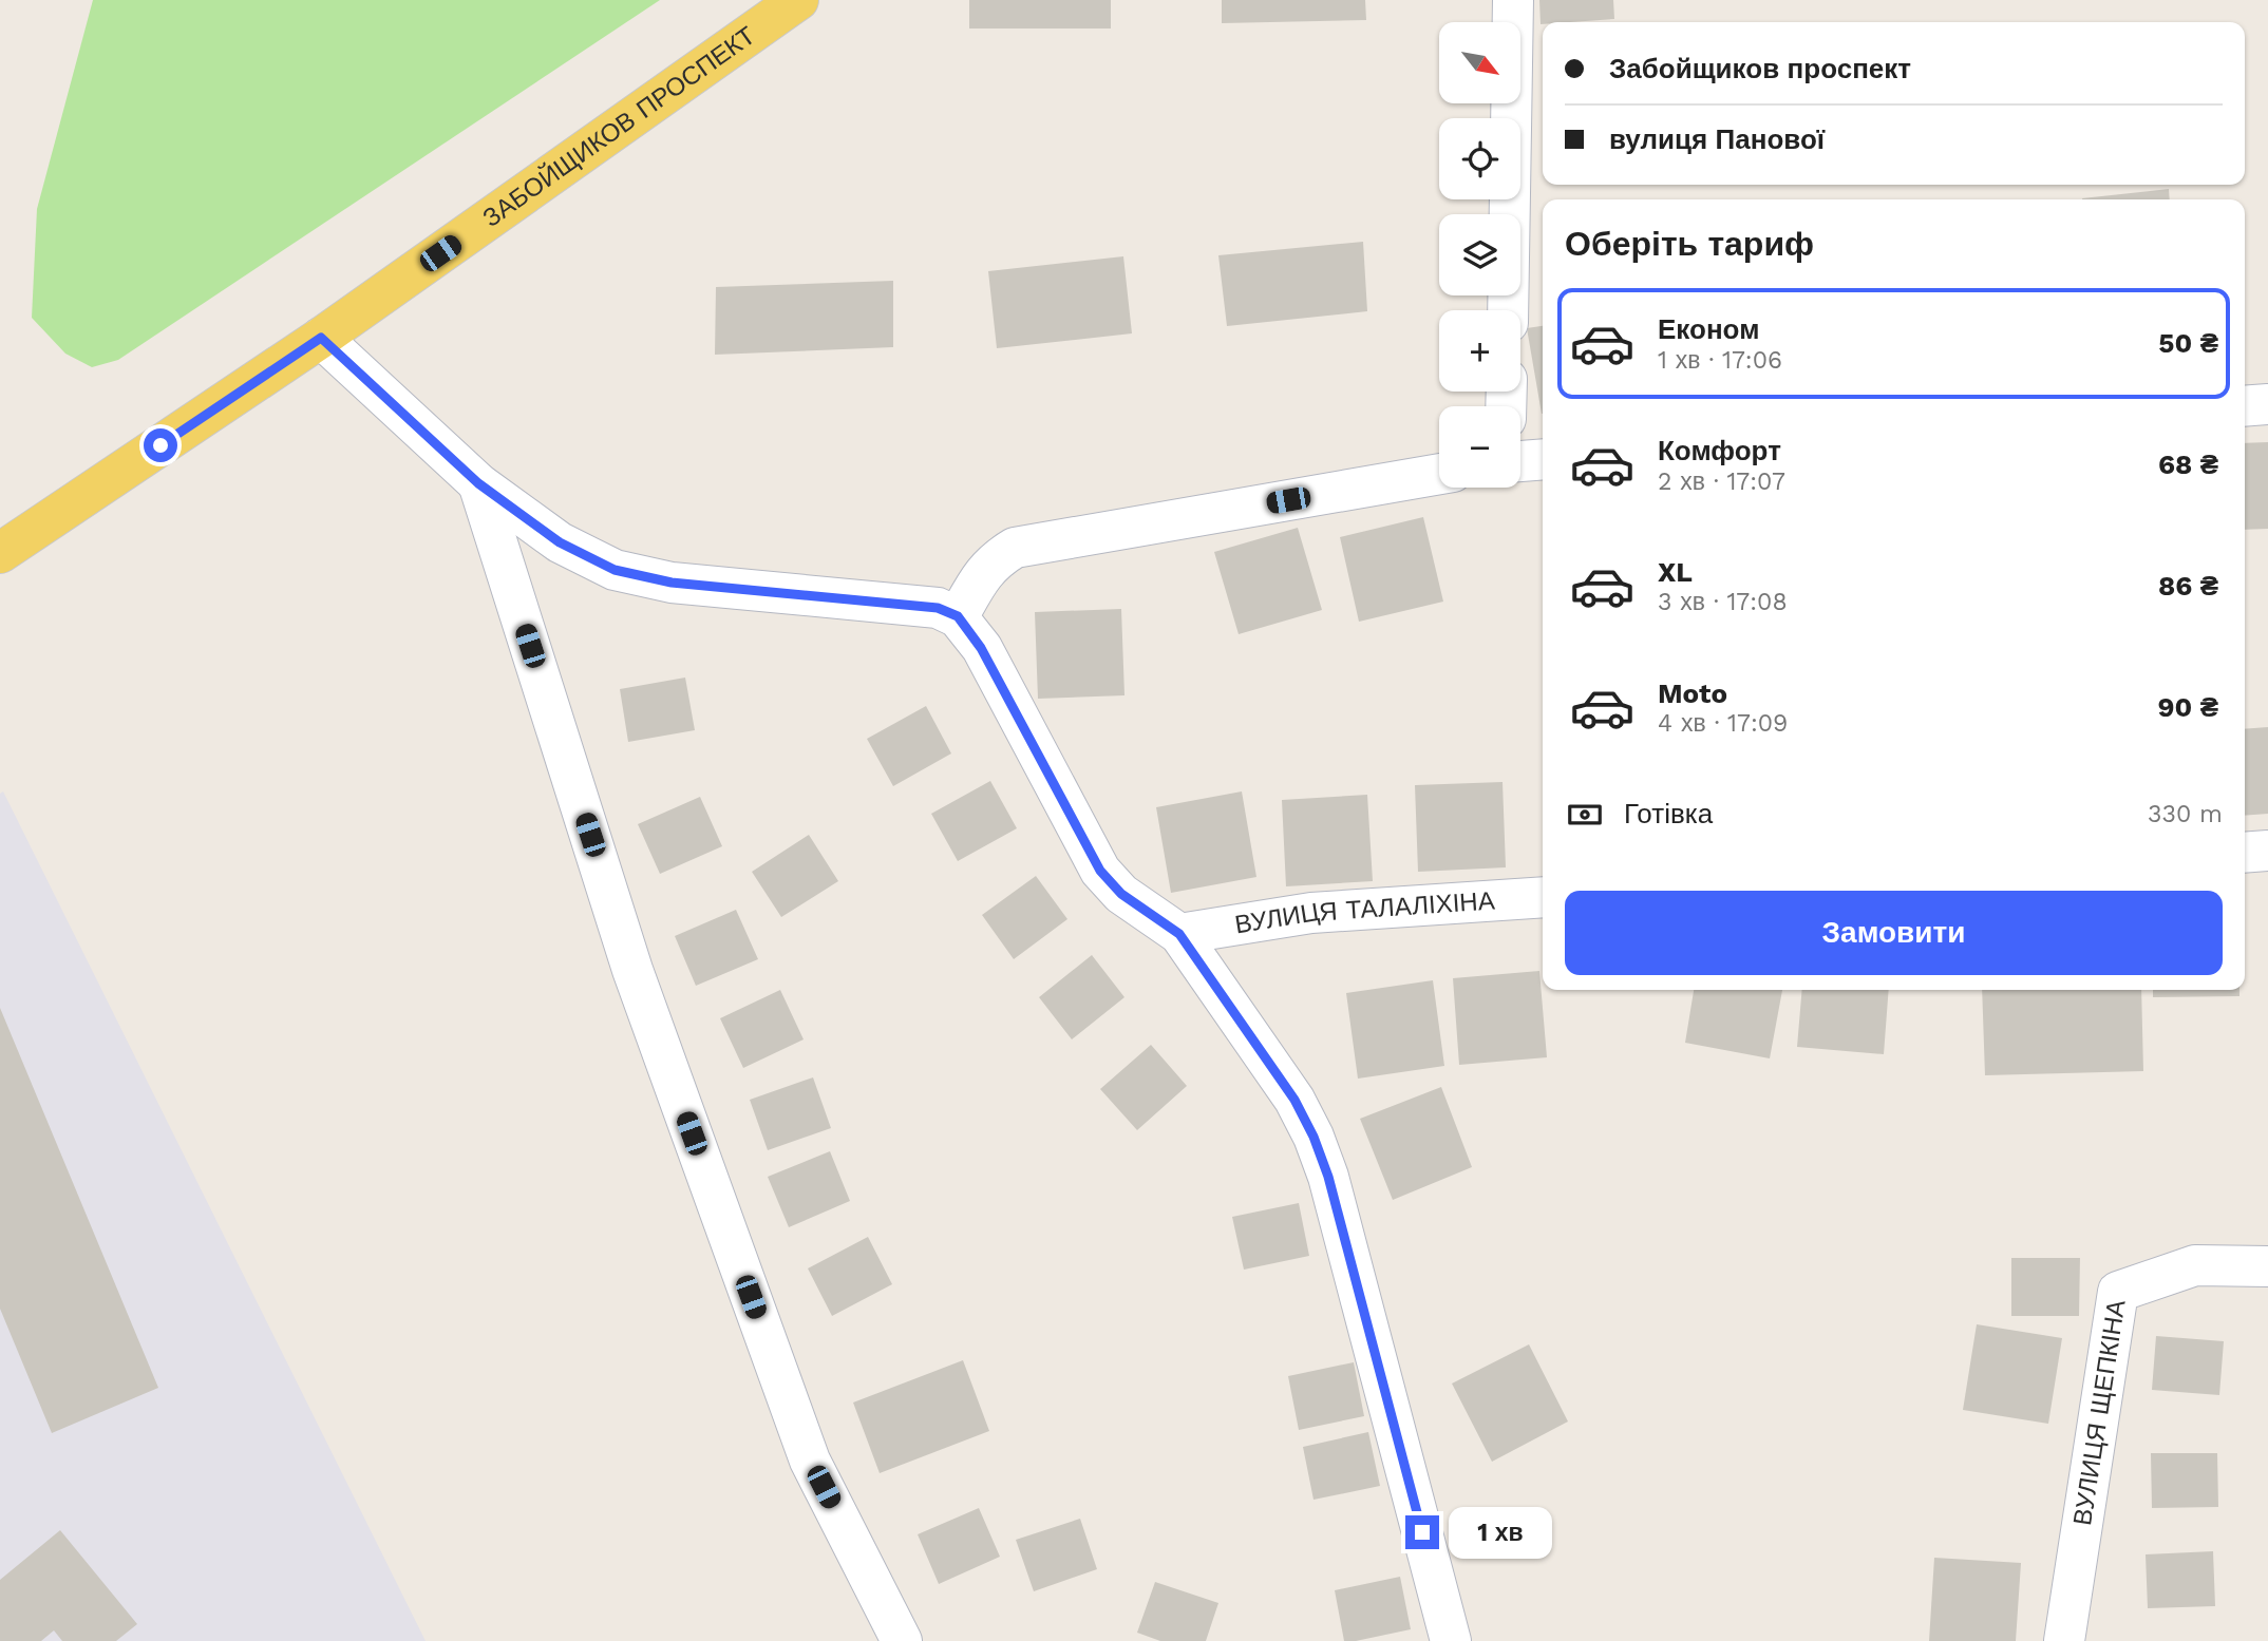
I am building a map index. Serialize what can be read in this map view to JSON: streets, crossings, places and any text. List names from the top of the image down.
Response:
{
  "streets": {
    "main road": ["ЗАБОЙЩИКОВ ПРОСПЕКТ"],
    "street": ["ВУЛИЦЯ ТАЛАЛІХІНА", "ВУЛИЦЯ ЩЕПКІНА"]
  },
  "north": "bottom right",
  "page": {
    "map_buttons": ["+", "−"],
    "banner": ["Забойщиков проспект", "вулиця Панової"],
    "heading": "Оберіть тариф",
    "list": [
      {
        "name": "Економ",
        "note": "1 хв · 17:06",
        "value": "50 ₴"
      },
      {
        "name": "Комфорт",
        "note": "2 хв · 17:07",
        "value": "68 ₴"
      },
      {
        "name": "XL",
        "note": "3 хв · 17:08",
        "value": "86 ₴"
      },
      {
        "name": "Moto",
        "note": "4 хв · 17:09",
        "value": "90 ₴"
      }
    ],
    "pay": ["Готівка", "330 m"],
    "buttons": "Замовити",
    "bubble": "1 хв"
  }
}
